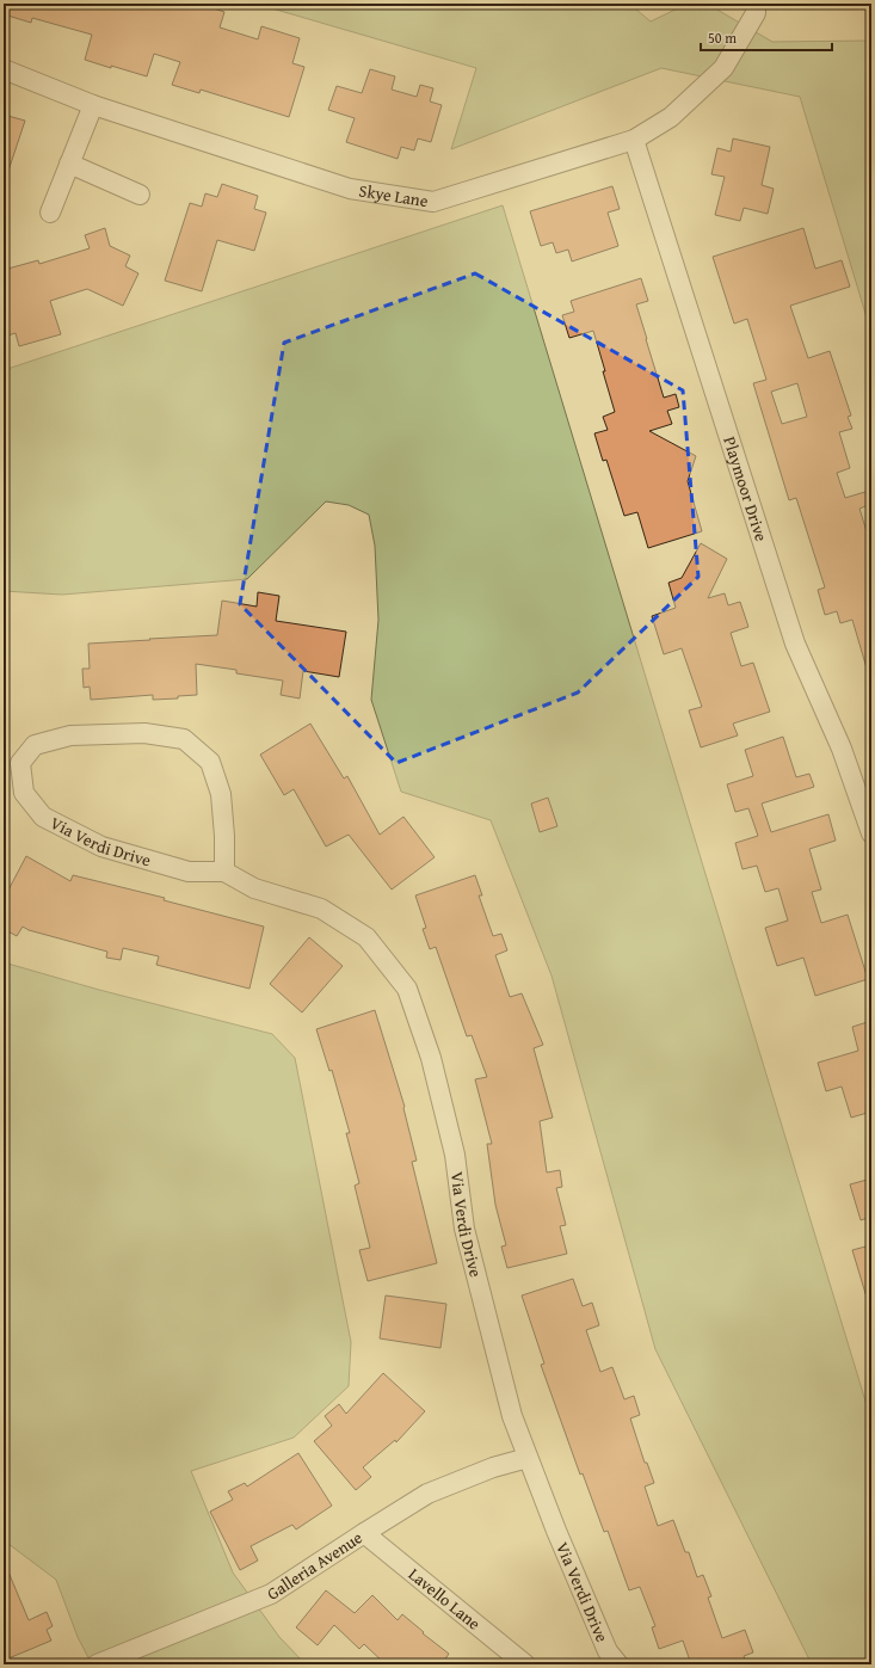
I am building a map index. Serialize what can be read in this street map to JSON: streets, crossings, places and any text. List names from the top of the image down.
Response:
{
  "streets": {
    "street": [
      "Skye Lane",
      "Playmoor Drive",
      "Via Verdi Drive",
      "Galleria Avenue",
      "Lavello Lane"
    ]
  },
  "crossings": [
    ["Skye Lane", "Playmoor Drive"],
    ["Via Verdi Drive", "Galleria Avenue"],
    ["Galleria Avenue", "Lavello Lane"]
  ],
  "scale_bar": "50 m"
}
